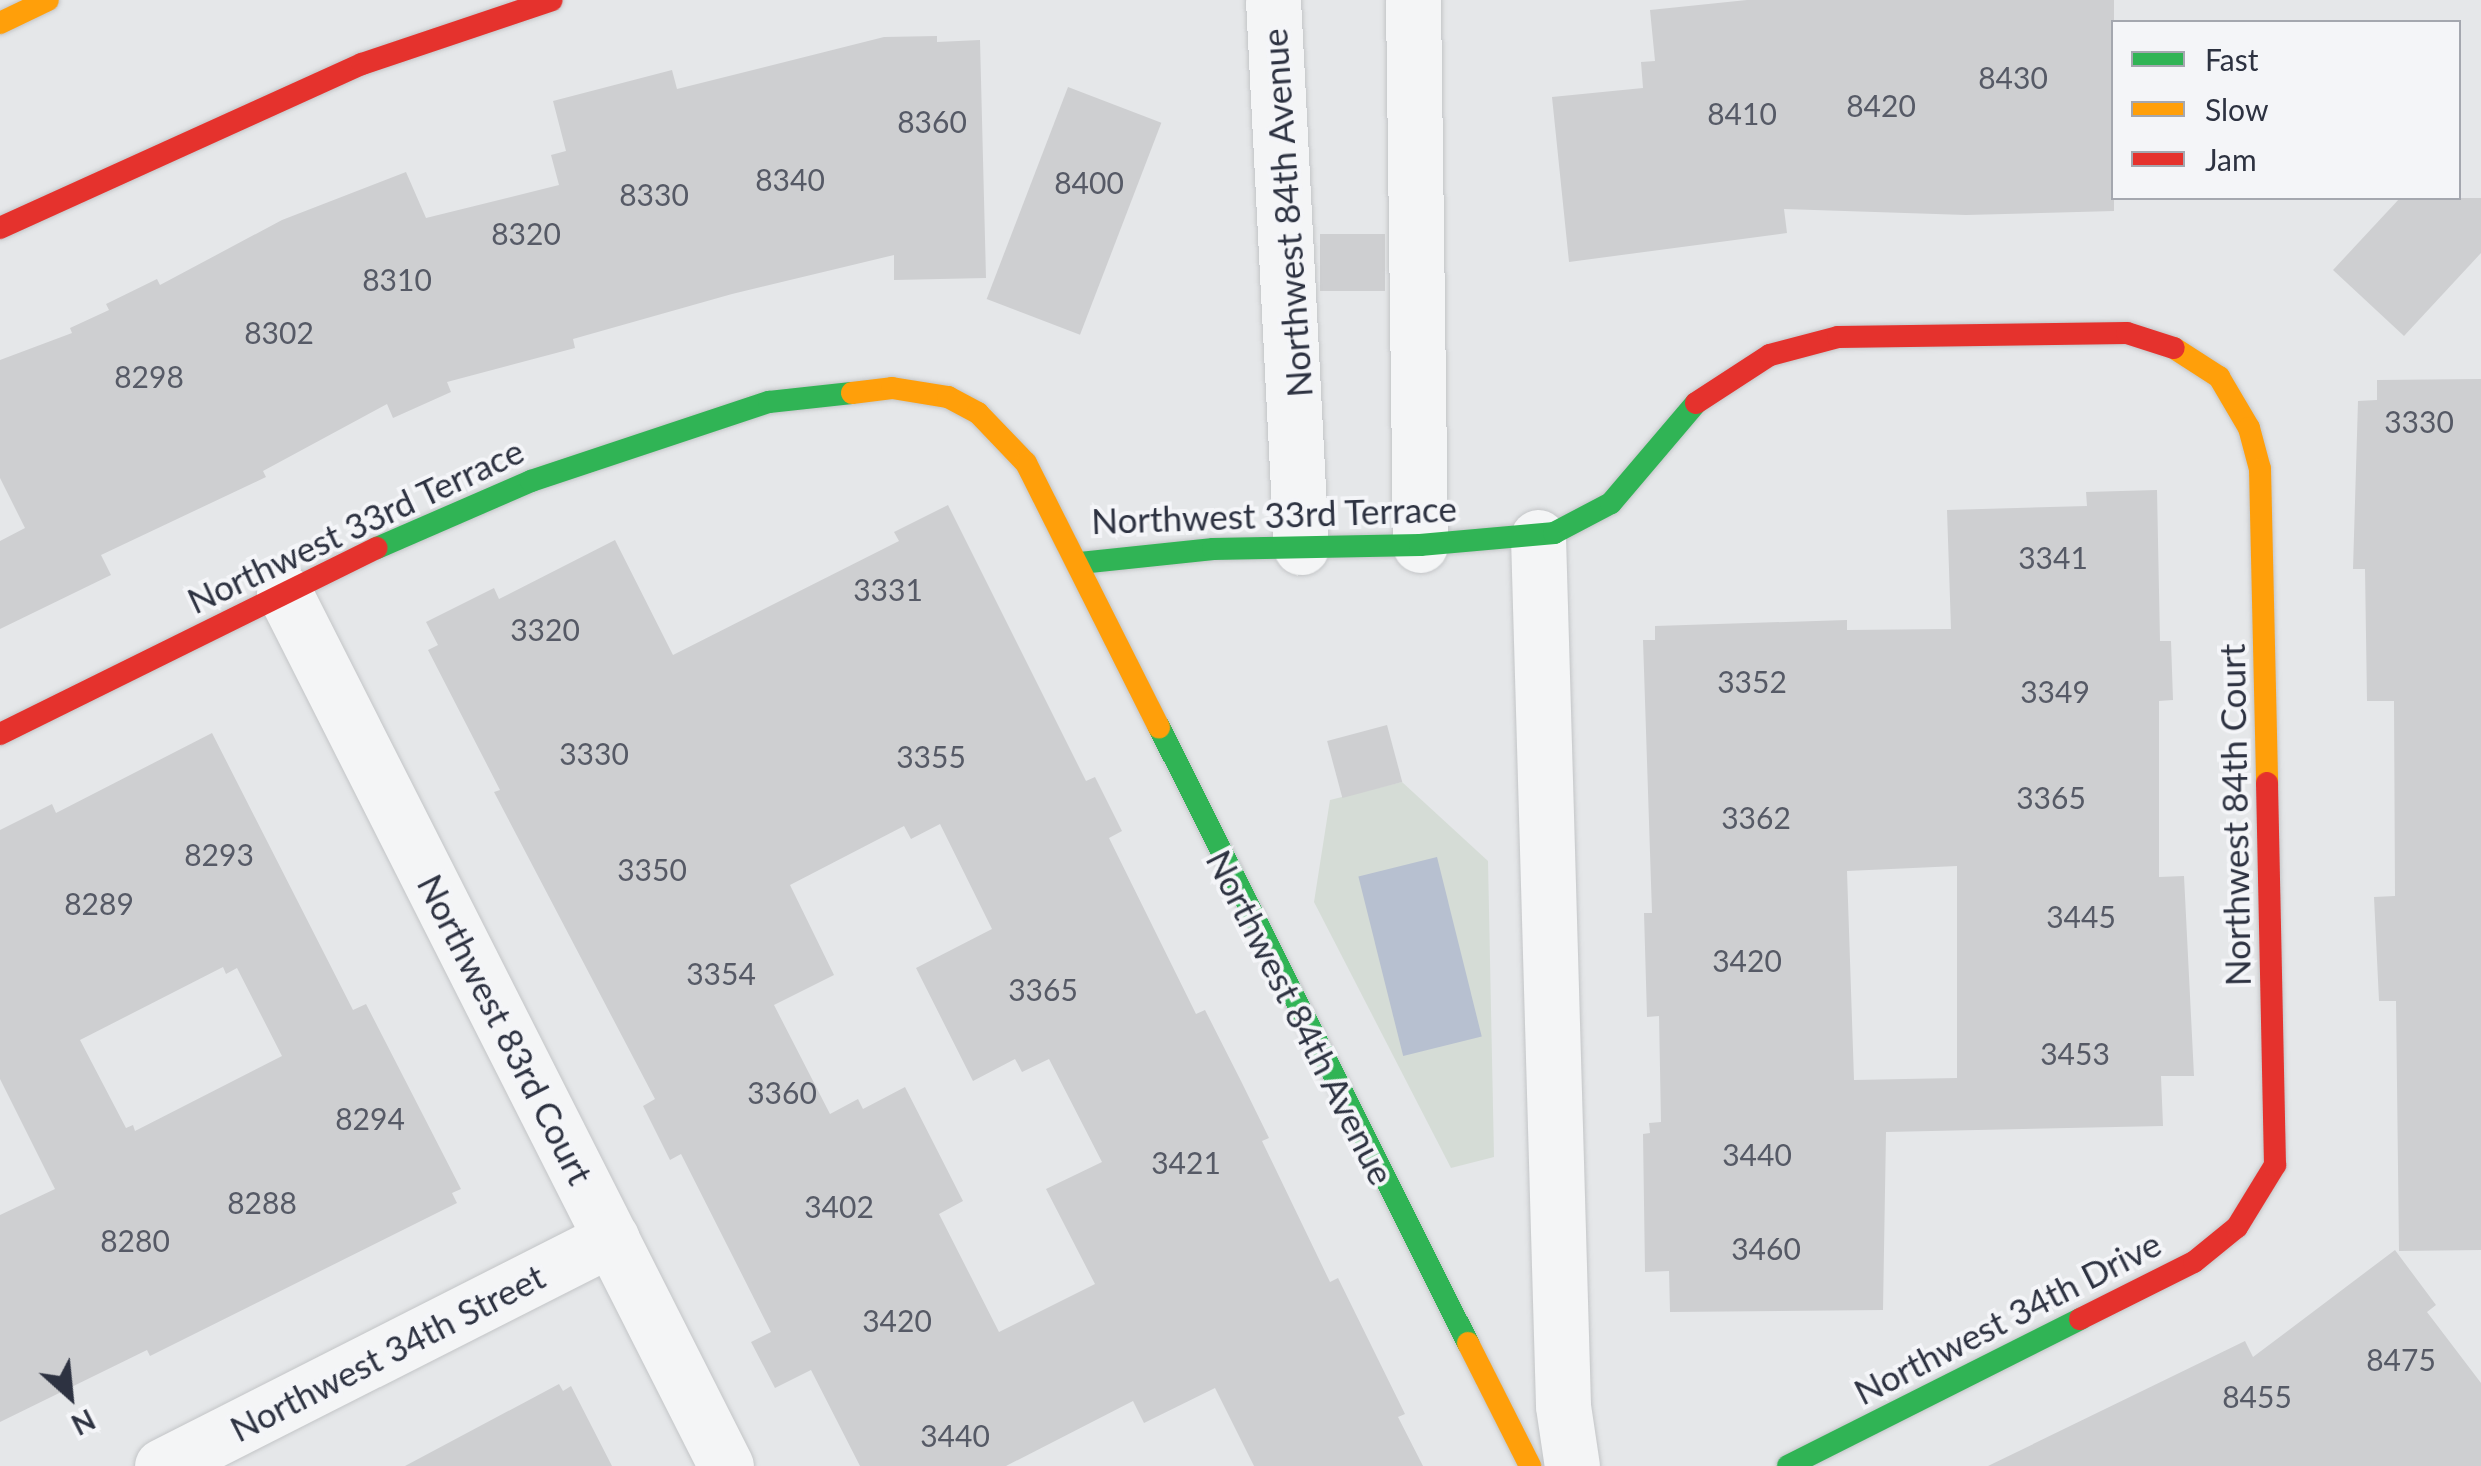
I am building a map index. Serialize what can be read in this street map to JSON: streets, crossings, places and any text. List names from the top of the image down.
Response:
{
  "streets": {
    "street": [
      "Northwest 84th Avenue",
      "Northwest 33rd Terrace",
      "Northwest 84th Court",
      "Northwest 83rd Court",
      "Northwest 34th Drive",
      "Northwest 34th Street"
    ]
  },
  "crossings": [
    ["Northwest 84th Avenue", "Northwest 33rd Terrace"],
    ["Northwest 33rd Terrace", "Northwest 84th Court"],
    ["Northwest 33rd Terrace", "Northwest 83rd Court"],
    ["Northwest 84th Court", "Northwest 34th Drive"],
    ["Northwest 83rd Court", "Northwest 34th Street"]
  ],
  "house_numbers": [
    "8430",
    "8420",
    "8410",
    "8360",
    "8340",
    "8400",
    "8330",
    "8320",
    "8310",
    "8302",
    "8298",
    "3330",
    "3341",
    "3331",
    "3320",
    "3352",
    "3349",
    "3330",
    "3355",
    "3365",
    "3362",
    "8293",
    "3350",
    "8289",
    "3445",
    "3420",
    "3354",
    "3365",
    "3453",
    "3360",
    "8294",
    "3440",
    "3421",
    "8288",
    "3402",
    "8280",
    "3460",
    "3420",
    "8475",
    "8455",
    "3440"
  ],
  "legend": ["Fast", "Slow", "Jam"],
  "north": "bottom right"
}
